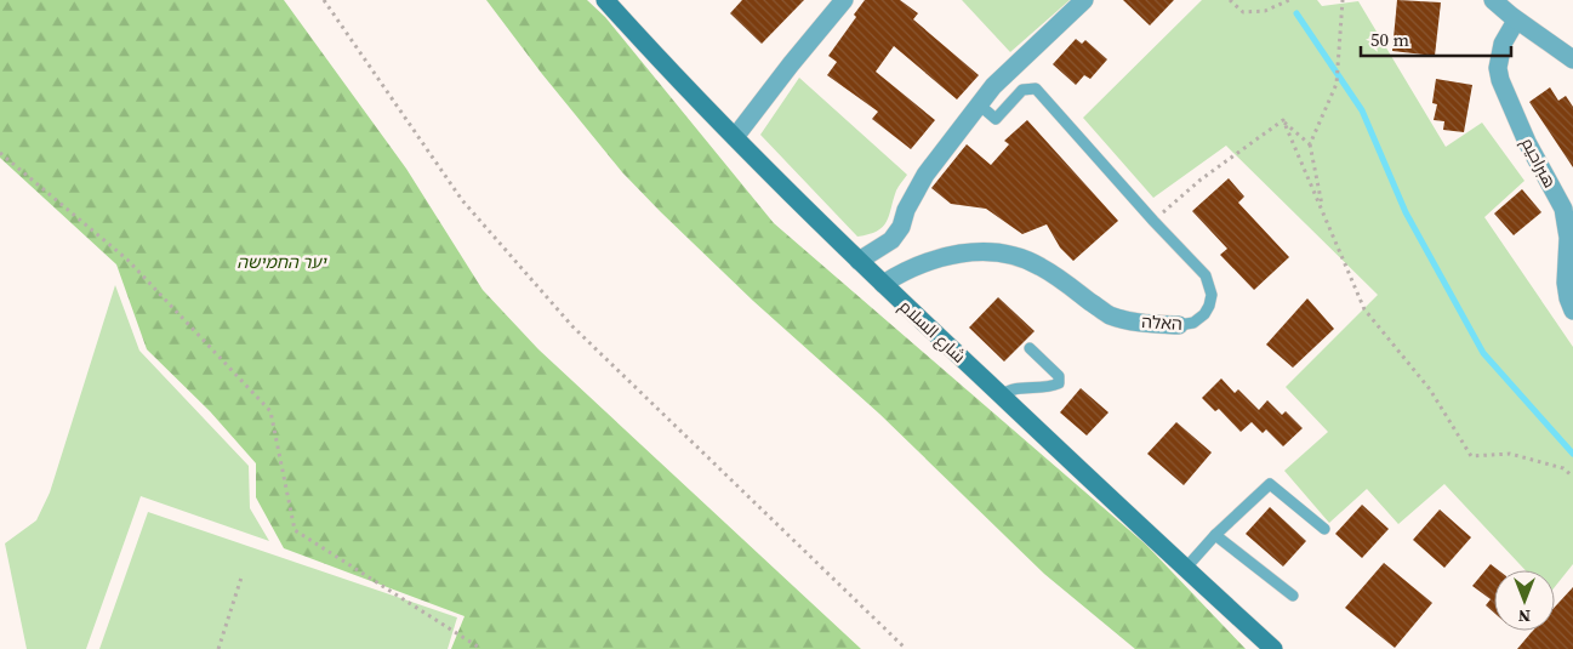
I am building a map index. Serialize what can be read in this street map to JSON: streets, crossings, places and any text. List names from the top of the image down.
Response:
{
  "streets": {
    "main road": ["شارع السلام"],
    "street": ["هبراحيم", "האלה"]
  },
  "crossings": [
    ["האלה", "شارع السلام"]
  ],
  "parks": ["יער החמישה"],
  "scale_bar": "50 m",
  "north": "bottom"
}
